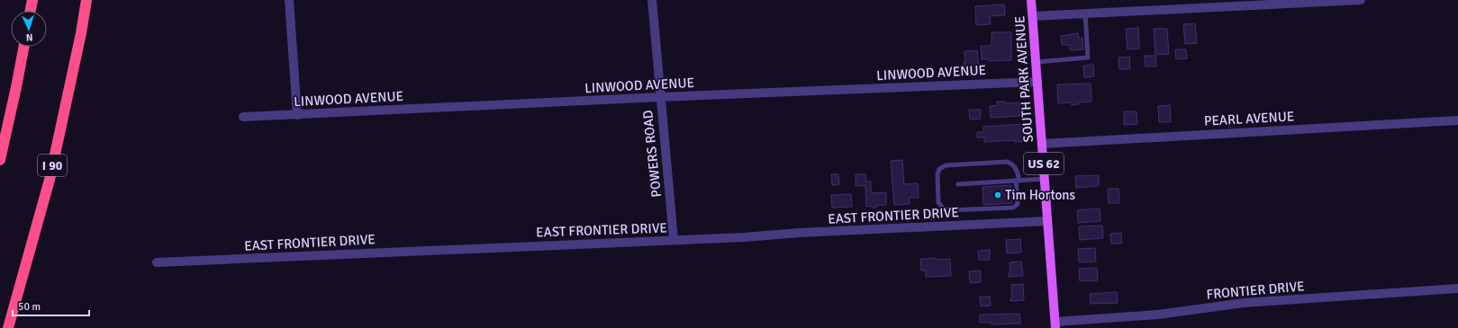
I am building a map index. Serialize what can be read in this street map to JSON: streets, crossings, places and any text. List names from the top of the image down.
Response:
{
  "streets": {
    "highway": ["I 90"],
    "main road": ["SOUTH PARK AVENUE", "US 62"],
    "street": [
      "LINWOOD AVENUE",
      "PEARL AVENUE",
      "POWERS ROAD",
      "EAST FRONTIER DRIVE",
      "FRONTIER DRIVE"
    ]
  },
  "crossings": [
    ["LINWOOD AVENUE", "SOUTH PARK AVENUE"],
    ["LINWOOD AVENUE", "POWERS ROAD"],
    ["SOUTH PARK AVENUE", "PEARL AVENUE"],
    ["SOUTH PARK AVENUE", "EAST FRONTIER DRIVE"],
    ["SOUTH PARK AVENUE", "FRONTIER DRIVE"],
    ["POWERS ROAD", "EAST FRONTIER DRIVE"]
  ],
  "places": ["Tim Hortons"],
  "scale_bar": "50 m",
  "north": "bottom"
}
